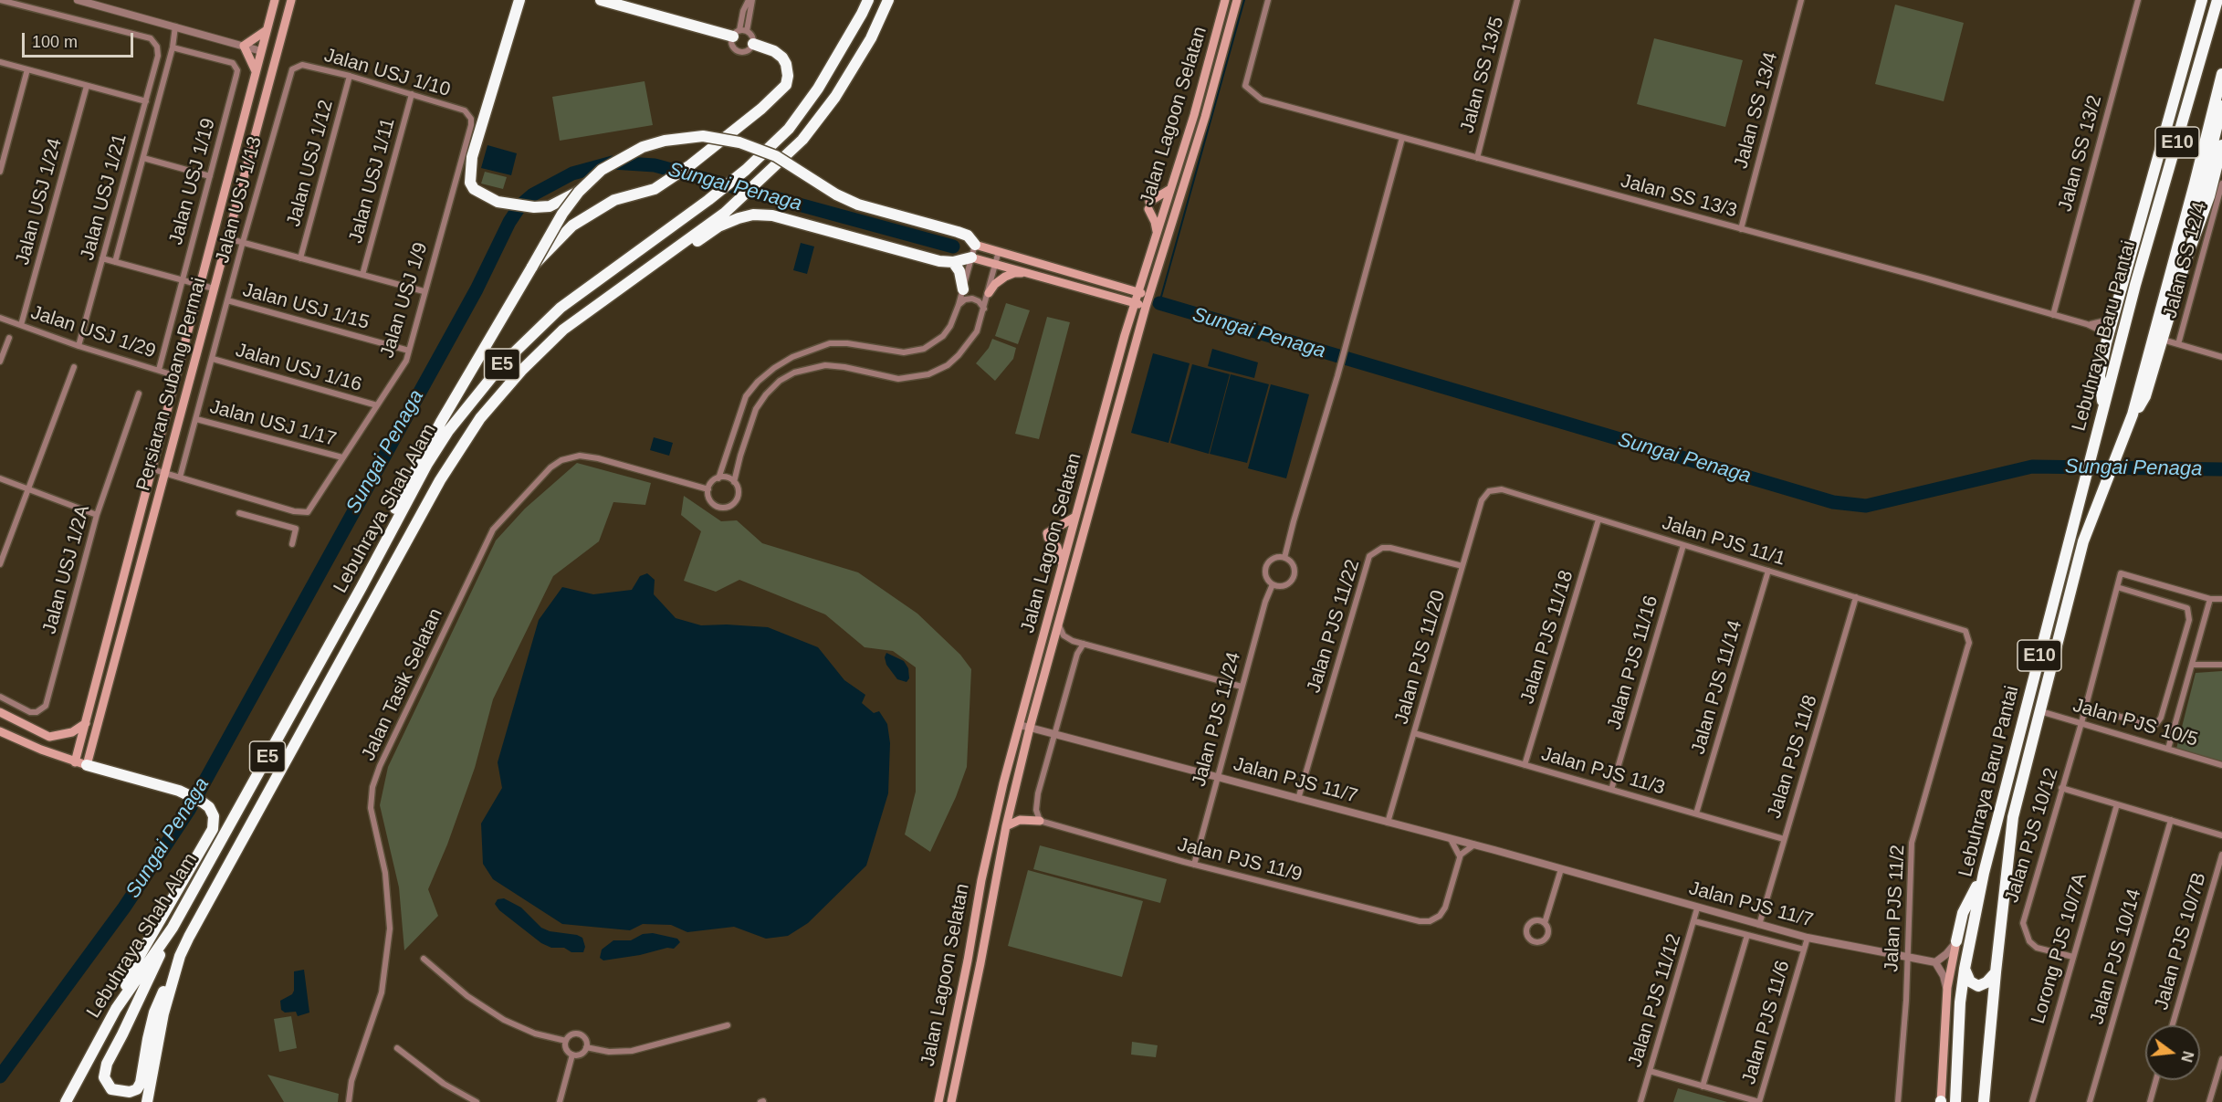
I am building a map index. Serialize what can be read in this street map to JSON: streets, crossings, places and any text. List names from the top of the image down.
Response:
{
  "streets": {
    "highway": [
      "E10",
      "Lebuhraya Baru Pantai",
      "E5",
      "Lebuhraya Shah Alam"
    ],
    "main road": ["Jalan Lagoon Selatan", "Persiaran Subang Permai"],
    "street": [
      "Jalan USJ 1/10",
      "Jalan SS 13/5",
      "Jalan SS 13/4",
      "Jalan SS 13/2",
      "Jalan USJ 1/12",
      "Jalan USJ 1/11",
      "Jalan USJ 1/19",
      "Jalan SS 13/3",
      "Jalan USJ 1/21",
      "Jalan USJ 1/13",
      "Jalan USJ 1/24",
      "Jalan SS 12/4",
      "Jalan USJ 1/9",
      "Jalan USJ 1/15",
      "Jalan USJ 1/29",
      "Jalan USJ 1/16",
      "Jalan USJ 1/17",
      "Jalan PJS 11/1",
      "Jalan USJ 1/2A",
      "Jalan PJS 11/22",
      "Jalan PJS 11/18",
      "Jalan PJS 11/20",
      "Jalan PJS 11/16",
      "Jalan Tasik Selatan",
      "Jalan PJS 11/14",
      "Jalan PJS 11/24",
      "Jalan PJS 10/5",
      "Jalan PJS 11/8",
      "Jalan PJS 11/3",
      "Jalan PJS 11/7",
      "Jalan PJS 10/12",
      "Jalan PJS 11/9",
      "Jalan PJS 11/2",
      "Jalan PJS 10/7B",
      "Lorong PJS 10/7A",
      "Jalan PJS 10/14",
      "Jalan PJS 11/12",
      "Jalan PJS 11/6"
    ]
  },
  "crossings": [
    ["Jalan USJ 1/10", "Jalan USJ 1/12"],
    ["Jalan USJ 1/10", "Jalan USJ 1/11"],
    ["Jalan USJ 1/10", "Jalan USJ 1/13"],
    ["Jalan USJ 1/10", "Jalan USJ 1/9"],
    ["Jalan SS 13/5", "Jalan SS 13/3"],
    ["Jalan SS 13/4", "Jalan SS 13/3"],
    ["Jalan Lagoon Selatan", "Jalan PJS 11/7"],
    ["Jalan SS 13/2", "Jalan SS 13/3"],
    ["Jalan USJ 1/19", "Jalan USJ 1/29"],
    ["Jalan USJ 1/21", "Jalan USJ 1/29"],
    ["Jalan USJ 1/13", "Jalan USJ 1/9"],
    ["Jalan USJ 1/13", "Jalan USJ 1/15"],
    ["Jalan USJ 1/13", "Jalan USJ 1/16"],
    ["Jalan USJ 1/13", "Jalan USJ 1/17"],
    ["Jalan USJ 1/24", "Jalan USJ 1/29"],
    ["Jalan USJ 1/9", "Jalan USJ 1/15"],
    ["Jalan USJ 1/9", "Jalan USJ 1/16"],
    ["Jalan USJ 1/9", "Jalan USJ 1/17"],
    ["Jalan USJ 1/29", "Persiaran Subang Permai"],
    ["Lebuhraya Baru Pantai", "Jalan PJS 10/5"],
    ["Jalan PJS 11/1", "Jalan PJS 11/18"],
    ["Jalan PJS 11/1", "Jalan PJS 11/20"],
    ["Jalan PJS 11/1", "Jalan PJS 11/16"],
    ["Jalan PJS 11/1", "Jalan PJS 11/14"],
    ["Jalan PJS 11/1", "Jalan PJS 11/8"],
    ["Jalan PJS 11/1", "Jalan PJS 11/2"],
    ["Jalan PJS 11/22", "Jalan PJS 11/20"],
    ["Jalan PJS 11/22", "Jalan PJS 11/7"],
    ["Jalan PJS 11/18", "Jalan PJS 11/3"],
    ["Jalan PJS 11/20", "Jalan PJS 11/3"],
    ["Jalan PJS 11/20", "Jalan PJS 11/7"],
    ["Jalan PJS 11/16", "Jalan PJS 11/3"],
    ["Jalan PJS 11/14", "Jalan PJS 11/3"],
    ["Jalan PJS 11/24", "Jalan PJS 11/7"],
    ["Jalan PJS 11/24", "Jalan PJS 11/9"],
    ["Jalan PJS 10/5", "Jalan PJS 10/12"],
    ["Jalan PJS 11/8", "Jalan PJS 11/3"],
    ["Jalan PJS 11/8", "Jalan PJS 11/7"],
    ["Jalan PJS 11/7", "Jalan PJS 11/2"],
    ["Jalan PJS 11/7", "Jalan PJS 11/12"],
    ["Jalan PJS 11/7", "Jalan PJS 11/6"],
    ["Jalan PJS 10/12", "Lorong PJS 10/7A"],
    ["Jalan PJS 11/12", "Jalan PJS 11/6"]
  ],
  "water": ["Sungai Penaga"],
  "scale_bar": "100 m",
  "north": "right"
}
